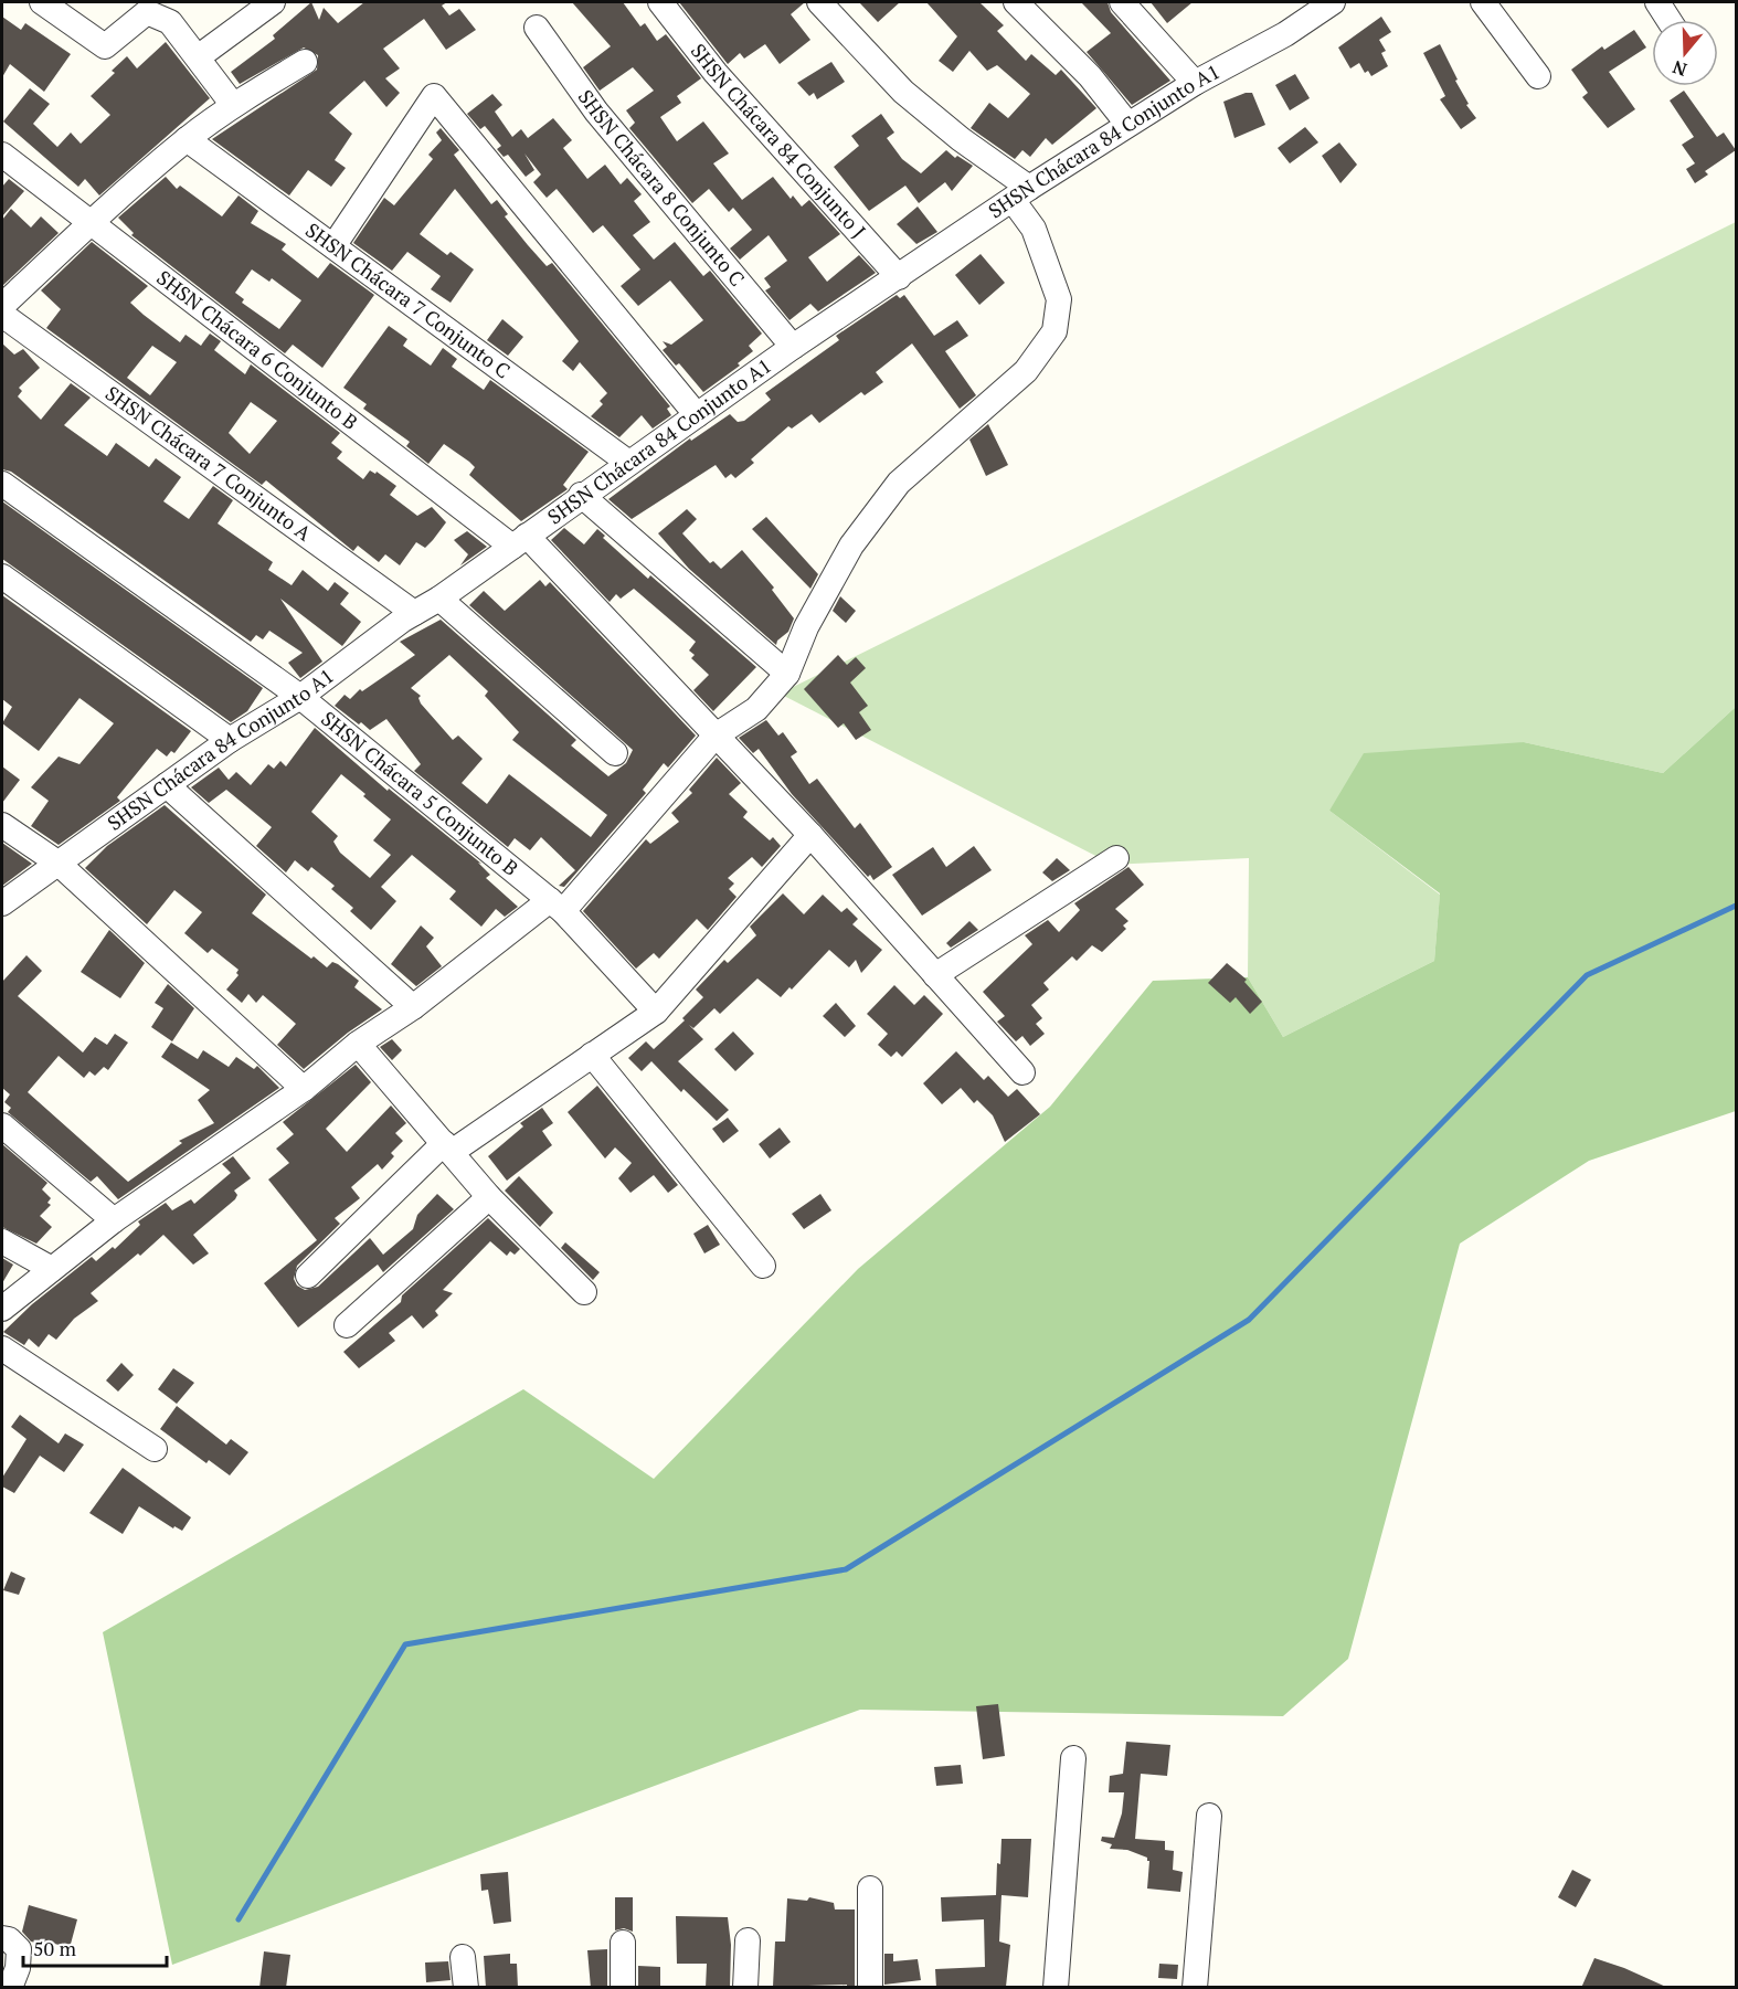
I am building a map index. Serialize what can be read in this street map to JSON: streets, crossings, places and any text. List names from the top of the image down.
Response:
{
  "streets": {
    "street": [
      "SHSN Chácara 84 Conjunto J",
      "SHSN Chácara 84 Conjunto A1",
      "SHSN Chácara 8 Conjunto C",
      "SHSN Chácara 7 Conjunto C",
      "SHSN Chácara 6 Conjunto B",
      "SHSN Chácara 7 Conjunto A",
      "SHSN Chácara 5 Conjunto B"
    ]
  },
  "crossings": [
    ["SHSN Chácara 84 Conjunto J", "SHSN Chácara 84 Conjunto A1"],
    ["SHSN Chácara 84 Conjunto A1", "SHSN Chácara 8 Conjunto C"],
    ["SHSN Chácara 84 Conjunto A1", "SHSN Chácara 7 Conjunto C"],
    ["SHSN Chácara 84 Conjunto A1", "SHSN Chácara 6 Conjunto B"],
    ["SHSN Chácara 84 Conjunto A1", "SHSN Chácara 7 Conjunto A"],
    ["SHSN Chácara 84 Conjunto A1", "SHSN Chácara 5 Conjunto B"]
  ],
  "scale_bar": "50 m",
  "north": "bottom"
}
